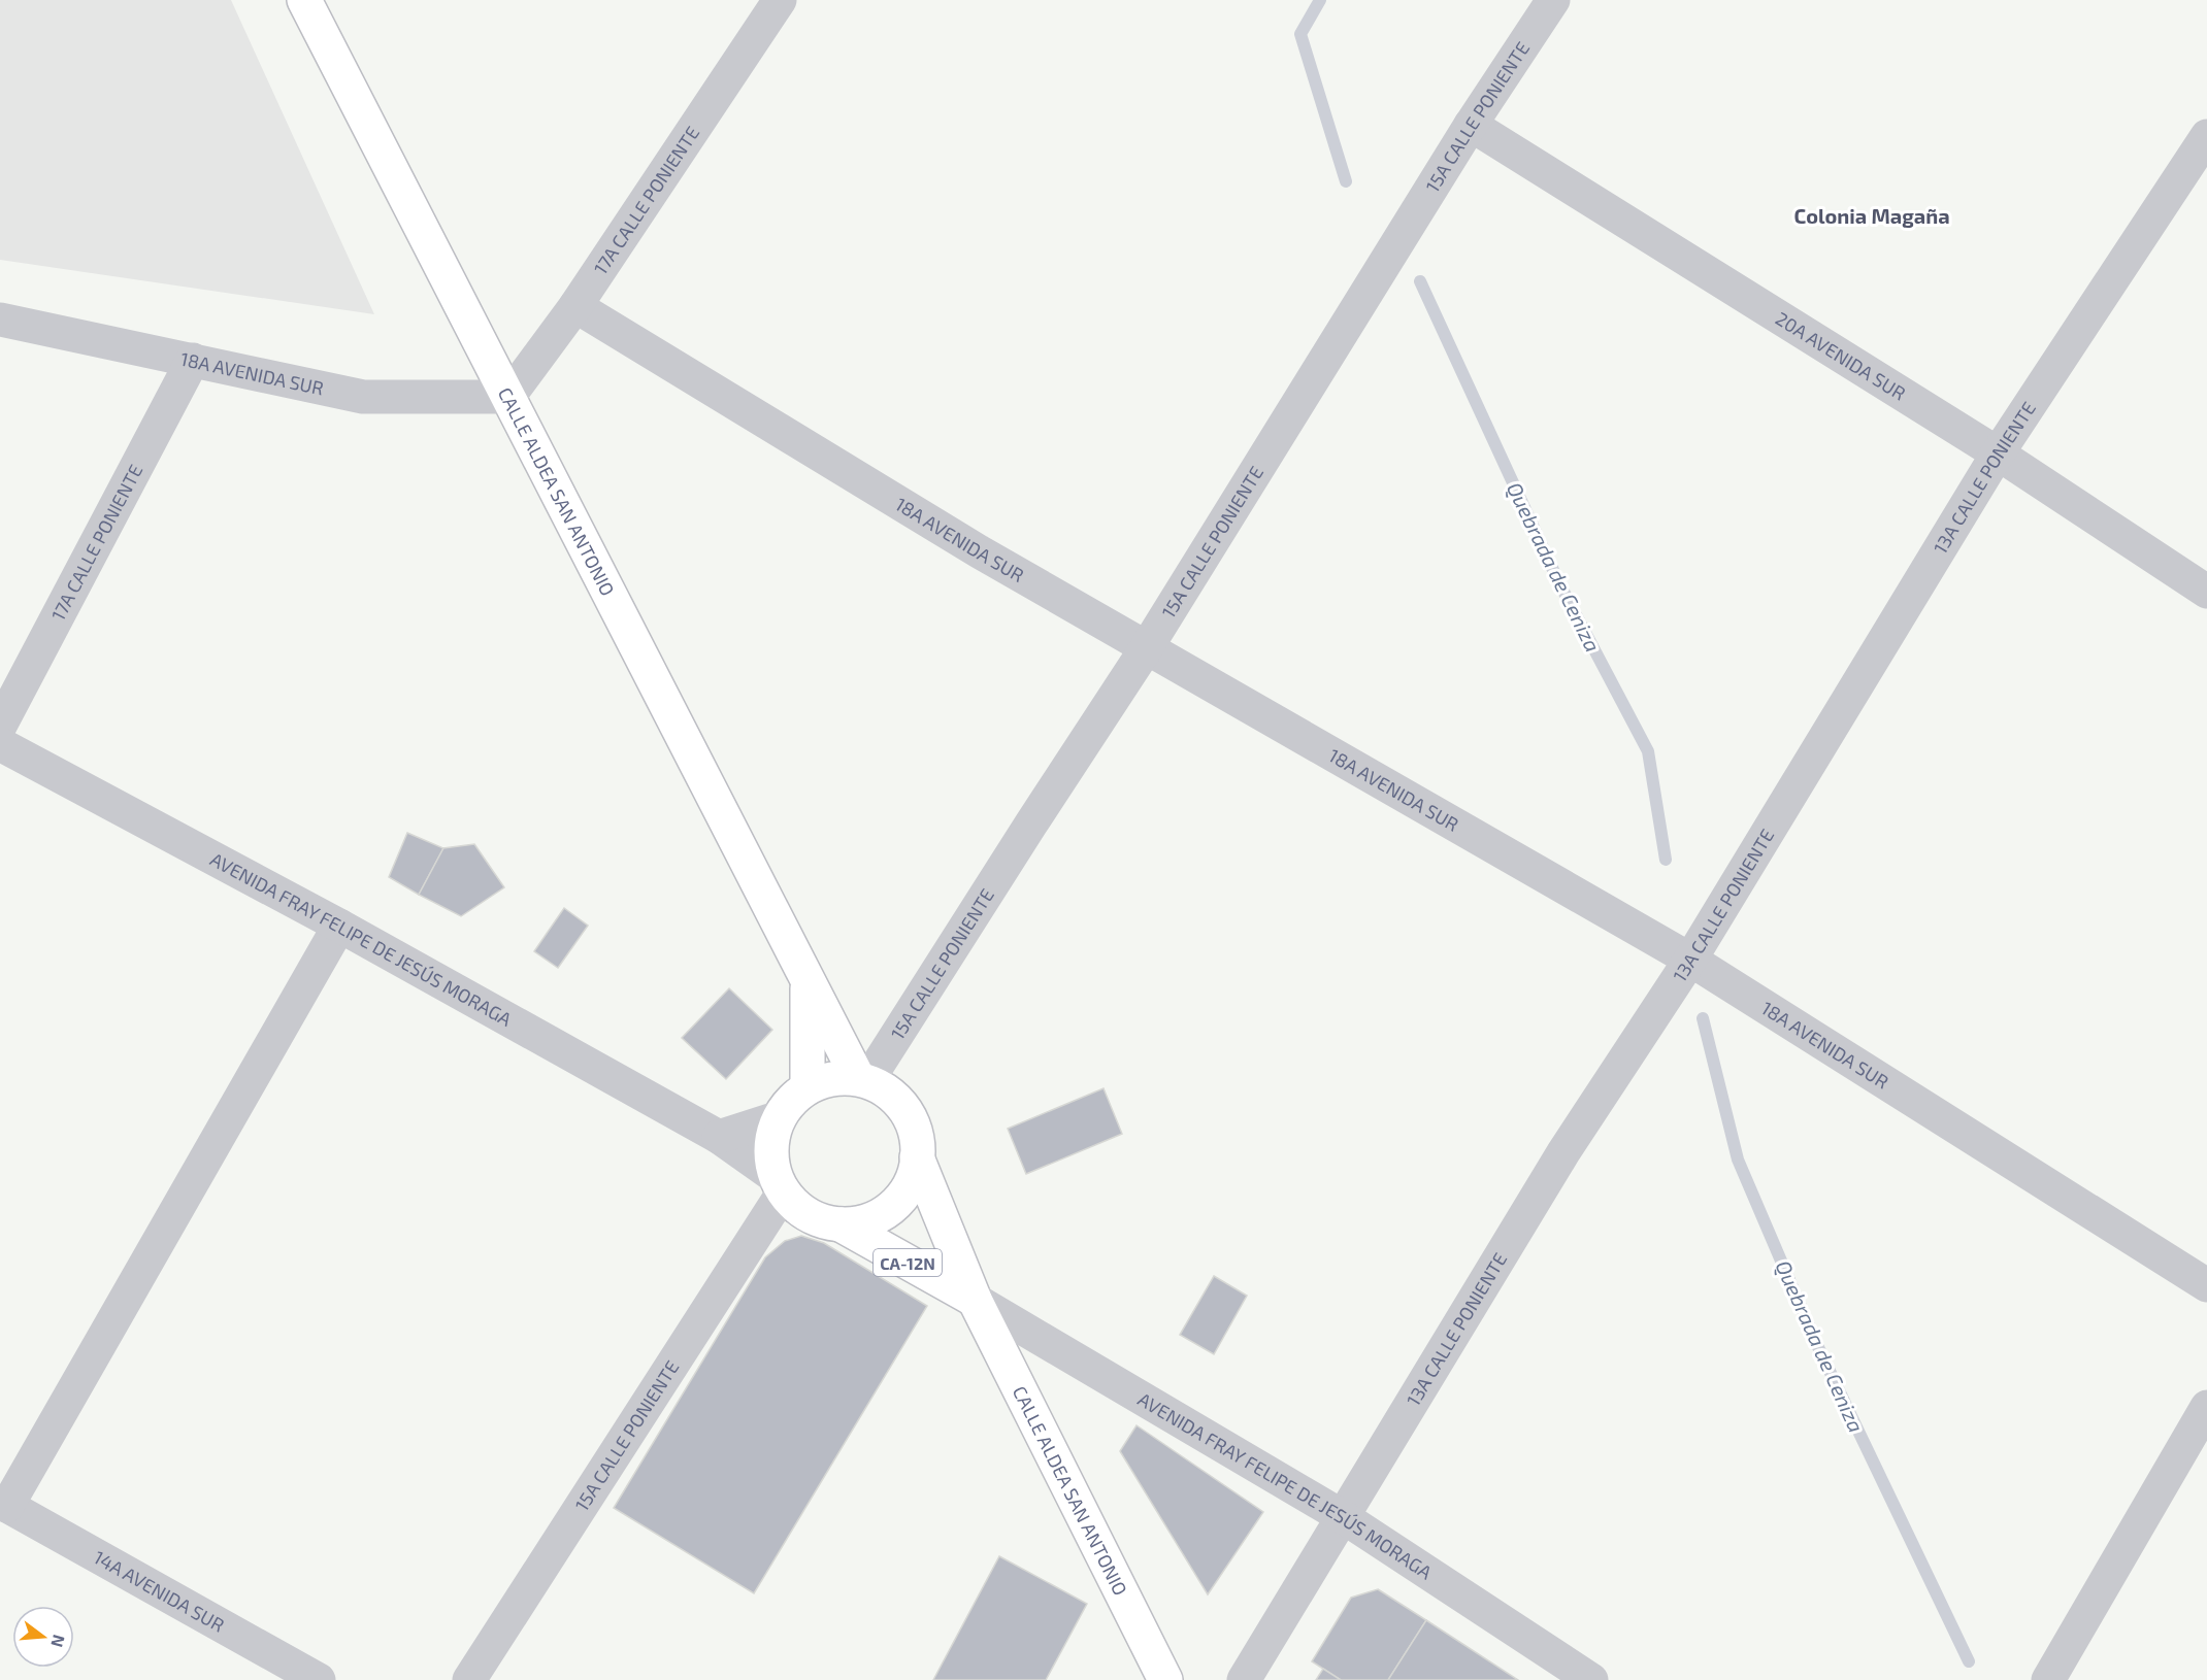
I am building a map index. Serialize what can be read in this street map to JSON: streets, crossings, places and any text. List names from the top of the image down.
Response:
{
  "streets": {
    "main road": ["CALLE ALDEA SAN ANTONIO", "CA-12N"],
    "street": [
      "15A CALLE PONIENTE",
      "17A CALLE PONIENTE",
      "20A AVENIDA SUR",
      "18A AVENIDA SUR",
      "13A CALLE PONIENTE",
      "AVENIDA FRAY FELIPE DE JESÚS MORAGA",
      "14A AVENIDA SUR"
    ]
  },
  "crossings": [
    ["15A CALLE PONIENTE", "20A AVENIDA SUR"],
    ["15A CALLE PONIENTE", "18A AVENIDA SUR"],
    ["15A CALLE PONIENTE", "CALLE ALDEA SAN ANTONIO"],
    ["15A CALLE PONIENTE", "AVENIDA FRAY FELIPE DE JESÚS MORAGA"],
    ["15A CALLE PONIENTE", "CA-12N"],
    ["17A CALLE PONIENTE", "18A AVENIDA SUR"],
    ["17A CALLE PONIENTE", "CALLE ALDEA SAN ANTONIO"],
    ["20A AVENIDA SUR", "13A CALLE PONIENTE"],
    ["18A AVENIDA SUR", "13A CALLE PONIENTE"],
    ["18A AVENIDA SUR", "CALLE ALDEA SAN ANTONIO"],
    ["13A CALLE PONIENTE", "AVENIDA FRAY FELIPE DE JESÚS MORAGA"],
    ["CALLE ALDEA SAN ANTONIO", "AVENIDA FRAY FELIPE DE JESÚS MORAGA"],
    ["CALLE ALDEA SAN ANTONIO", "CA-12N"],
    ["AVENIDA FRAY FELIPE DE JESÚS MORAGA", "CA-12N"]
  ],
  "districts": ["Colonia Magaña"],
  "water": ["Quebrada de Ceniza"],
  "north": "right"
}
